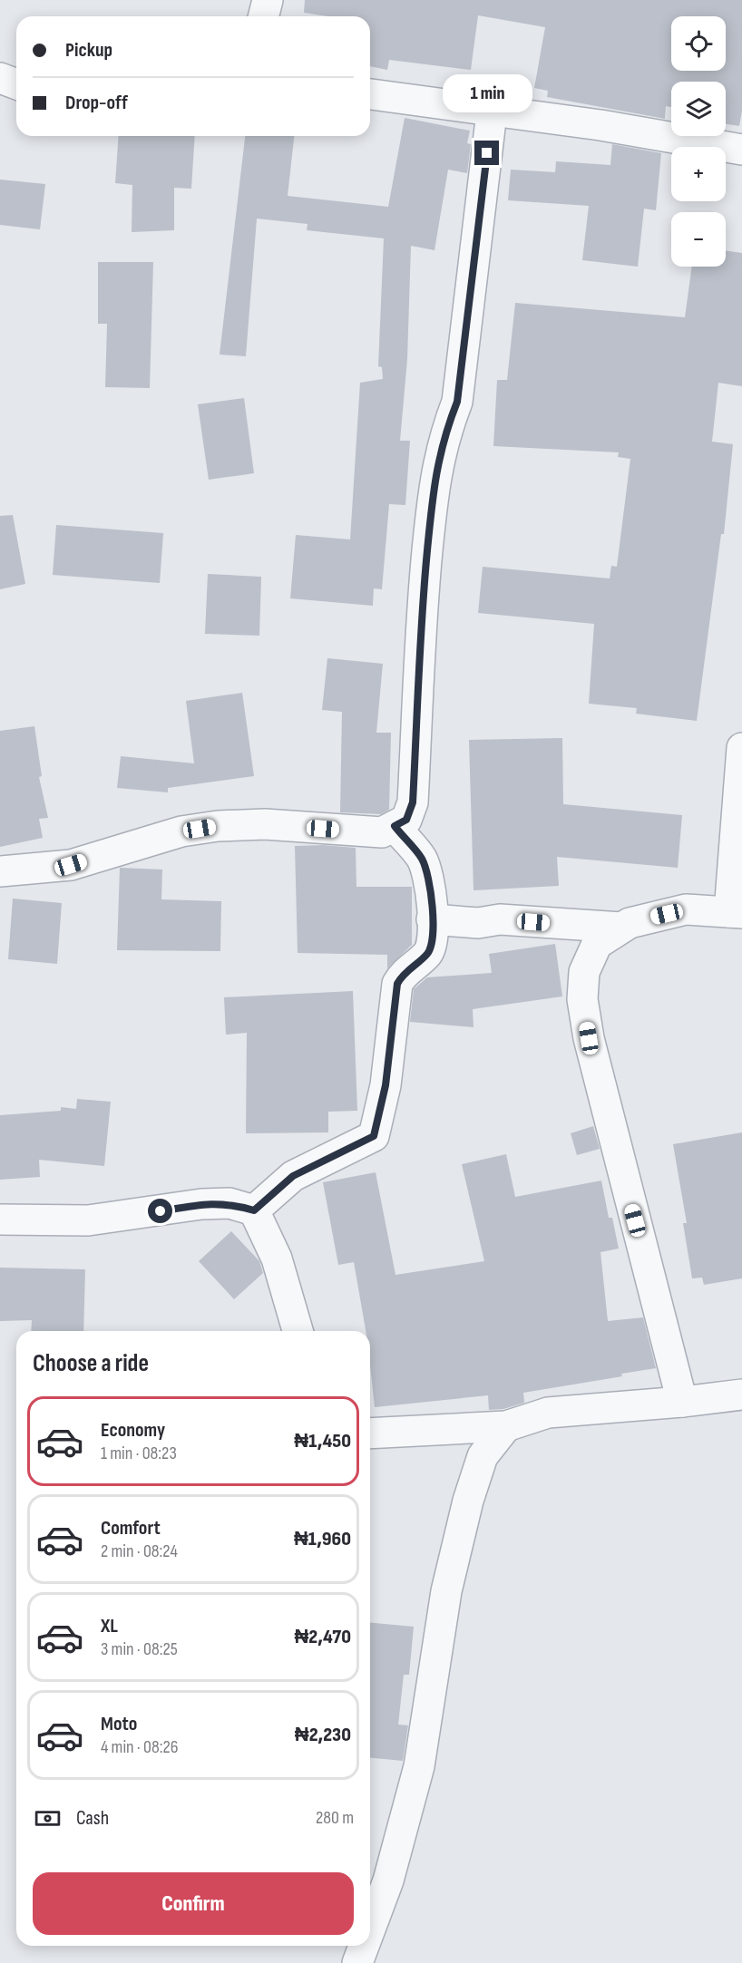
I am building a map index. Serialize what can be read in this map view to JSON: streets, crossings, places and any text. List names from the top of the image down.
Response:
{
  "page": {
    "map_buttons": ["+", "−"],
    "banner": ["Pickup", "Drop-off"],
    "bubble": "1 min",
    "heading": "Choose a ride",
    "list": [
      {
        "name": "Economy",
        "note": "1 min · 08:23",
        "value": "₦1,450"
      },
      {
        "name": "Comfort",
        "note": "2 min · 08:24",
        "value": "₦1,960"
      },
      {
        "name": "XL",
        "note": "3 min · 08:25",
        "value": "₦2,470"
      },
      {
        "name": "Moto",
        "note": "4 min · 08:26",
        "value": "₦2,230"
      }
    ],
    "pay": ["Cash", "280 m"],
    "buttons": "Confirm"
  }
}
